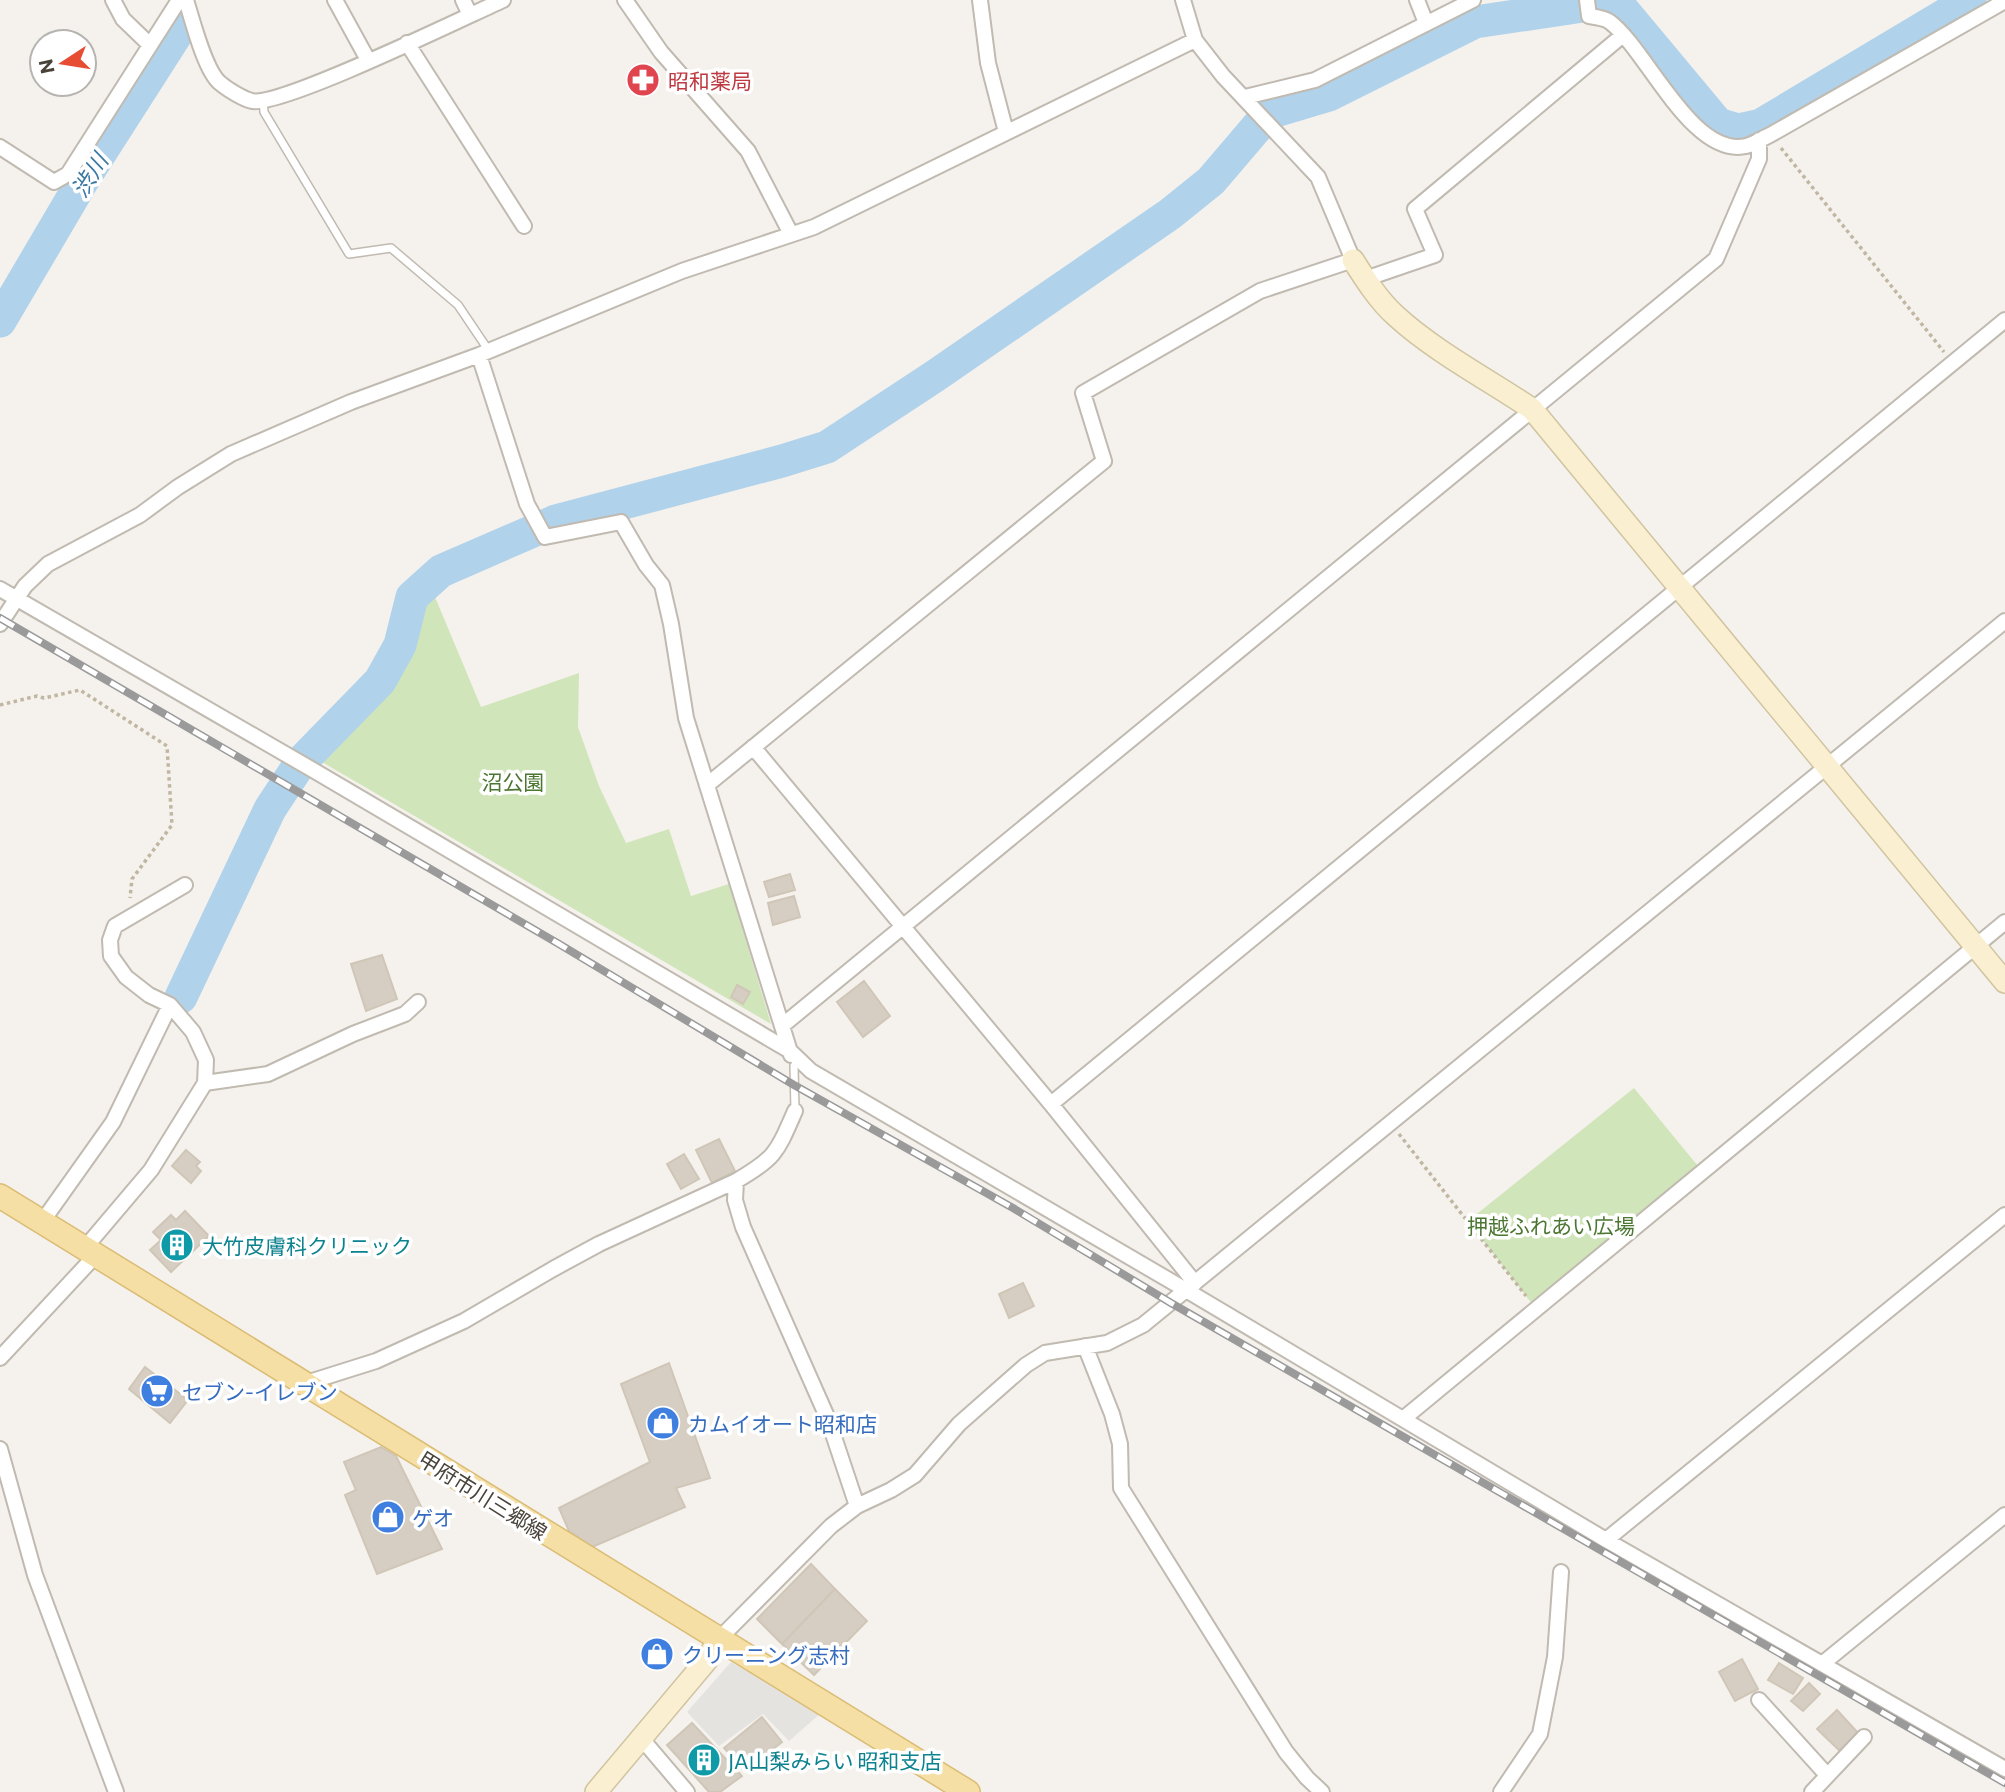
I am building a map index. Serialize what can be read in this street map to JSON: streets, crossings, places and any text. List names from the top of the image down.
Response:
{
  "streets": {
    "main road": ["甲府市川三郷線"]
  },
  "water": ["渋川"],
  "parks": ["沼公園", "押越ふれあい広場"],
  "places": {
    "pharmacy": ["昭和薬局"],
    "building": ["大竹皮膚科クリニック", "JA山梨みらい 昭和支店"],
    "supermarket": ["セブン-イレブン"],
    "shop": ["カムイオート昭和店", "ゲオ", "クリーニング志村"]
  },
  "north": "left"
}
